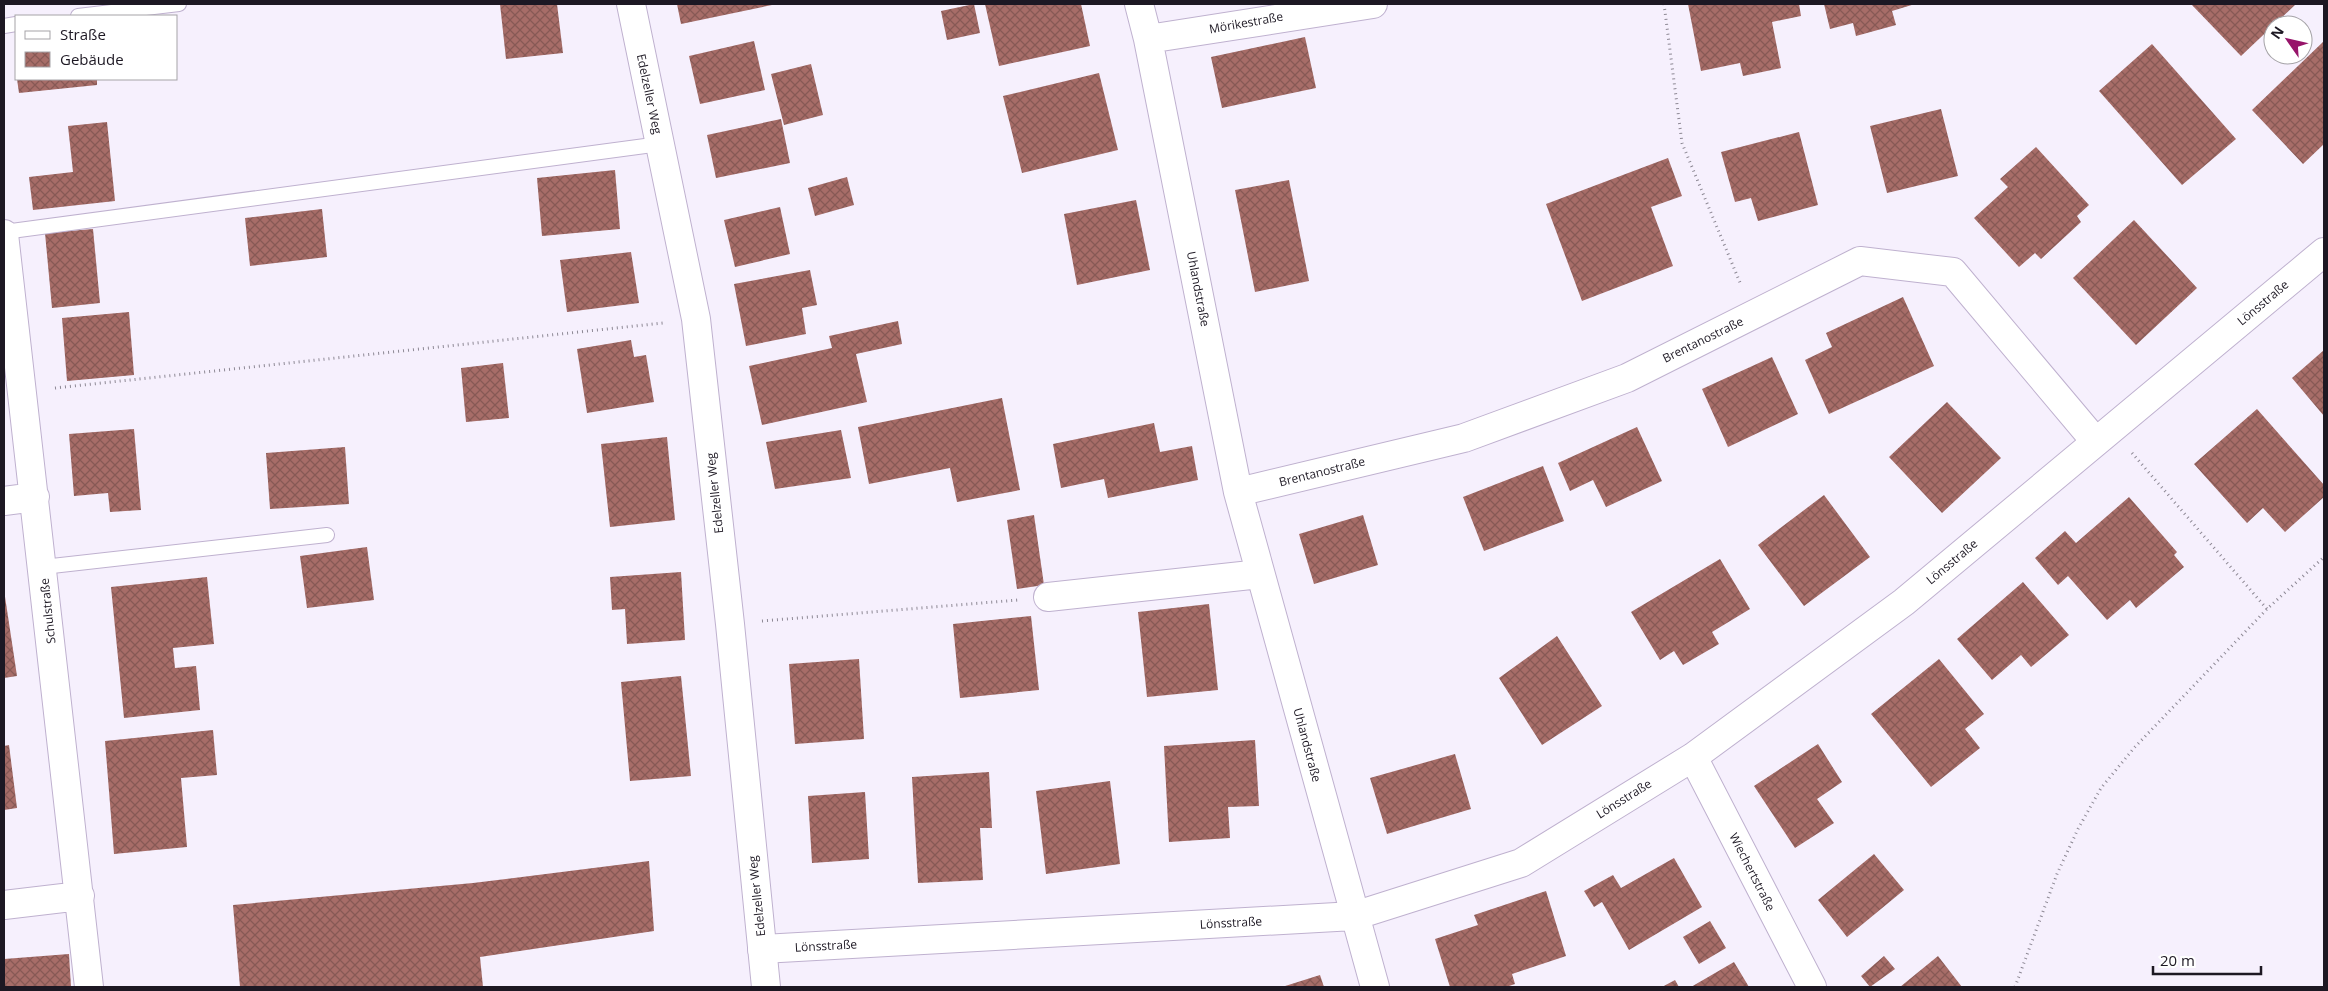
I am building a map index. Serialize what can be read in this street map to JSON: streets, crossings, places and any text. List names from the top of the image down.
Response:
{
  "streets": {
    "street": [
      "Mörikestraße",
      "Edelzeller Weg",
      "Uhlandstraße",
      "Lönsstraße",
      "Brentanostraße",
      "Schulstraße",
      "Wiechertstraße"
    ]
  },
  "crossings": [
    ["Mörikestraße", "Uhlandstraße"],
    ["Edelzeller Weg", "Lönsstraße"],
    ["Uhlandstraße", "Lönsstraße"],
    ["Uhlandstraße", "Brentanostraße"],
    ["Lönsstraße", "Brentanostraße"],
    ["Lönsstraße", "Wiechertstraße"]
  ],
  "legend": ["Straße", "Gebäude"],
  "scale_bar": "20 m",
  "north": "top left"
}
